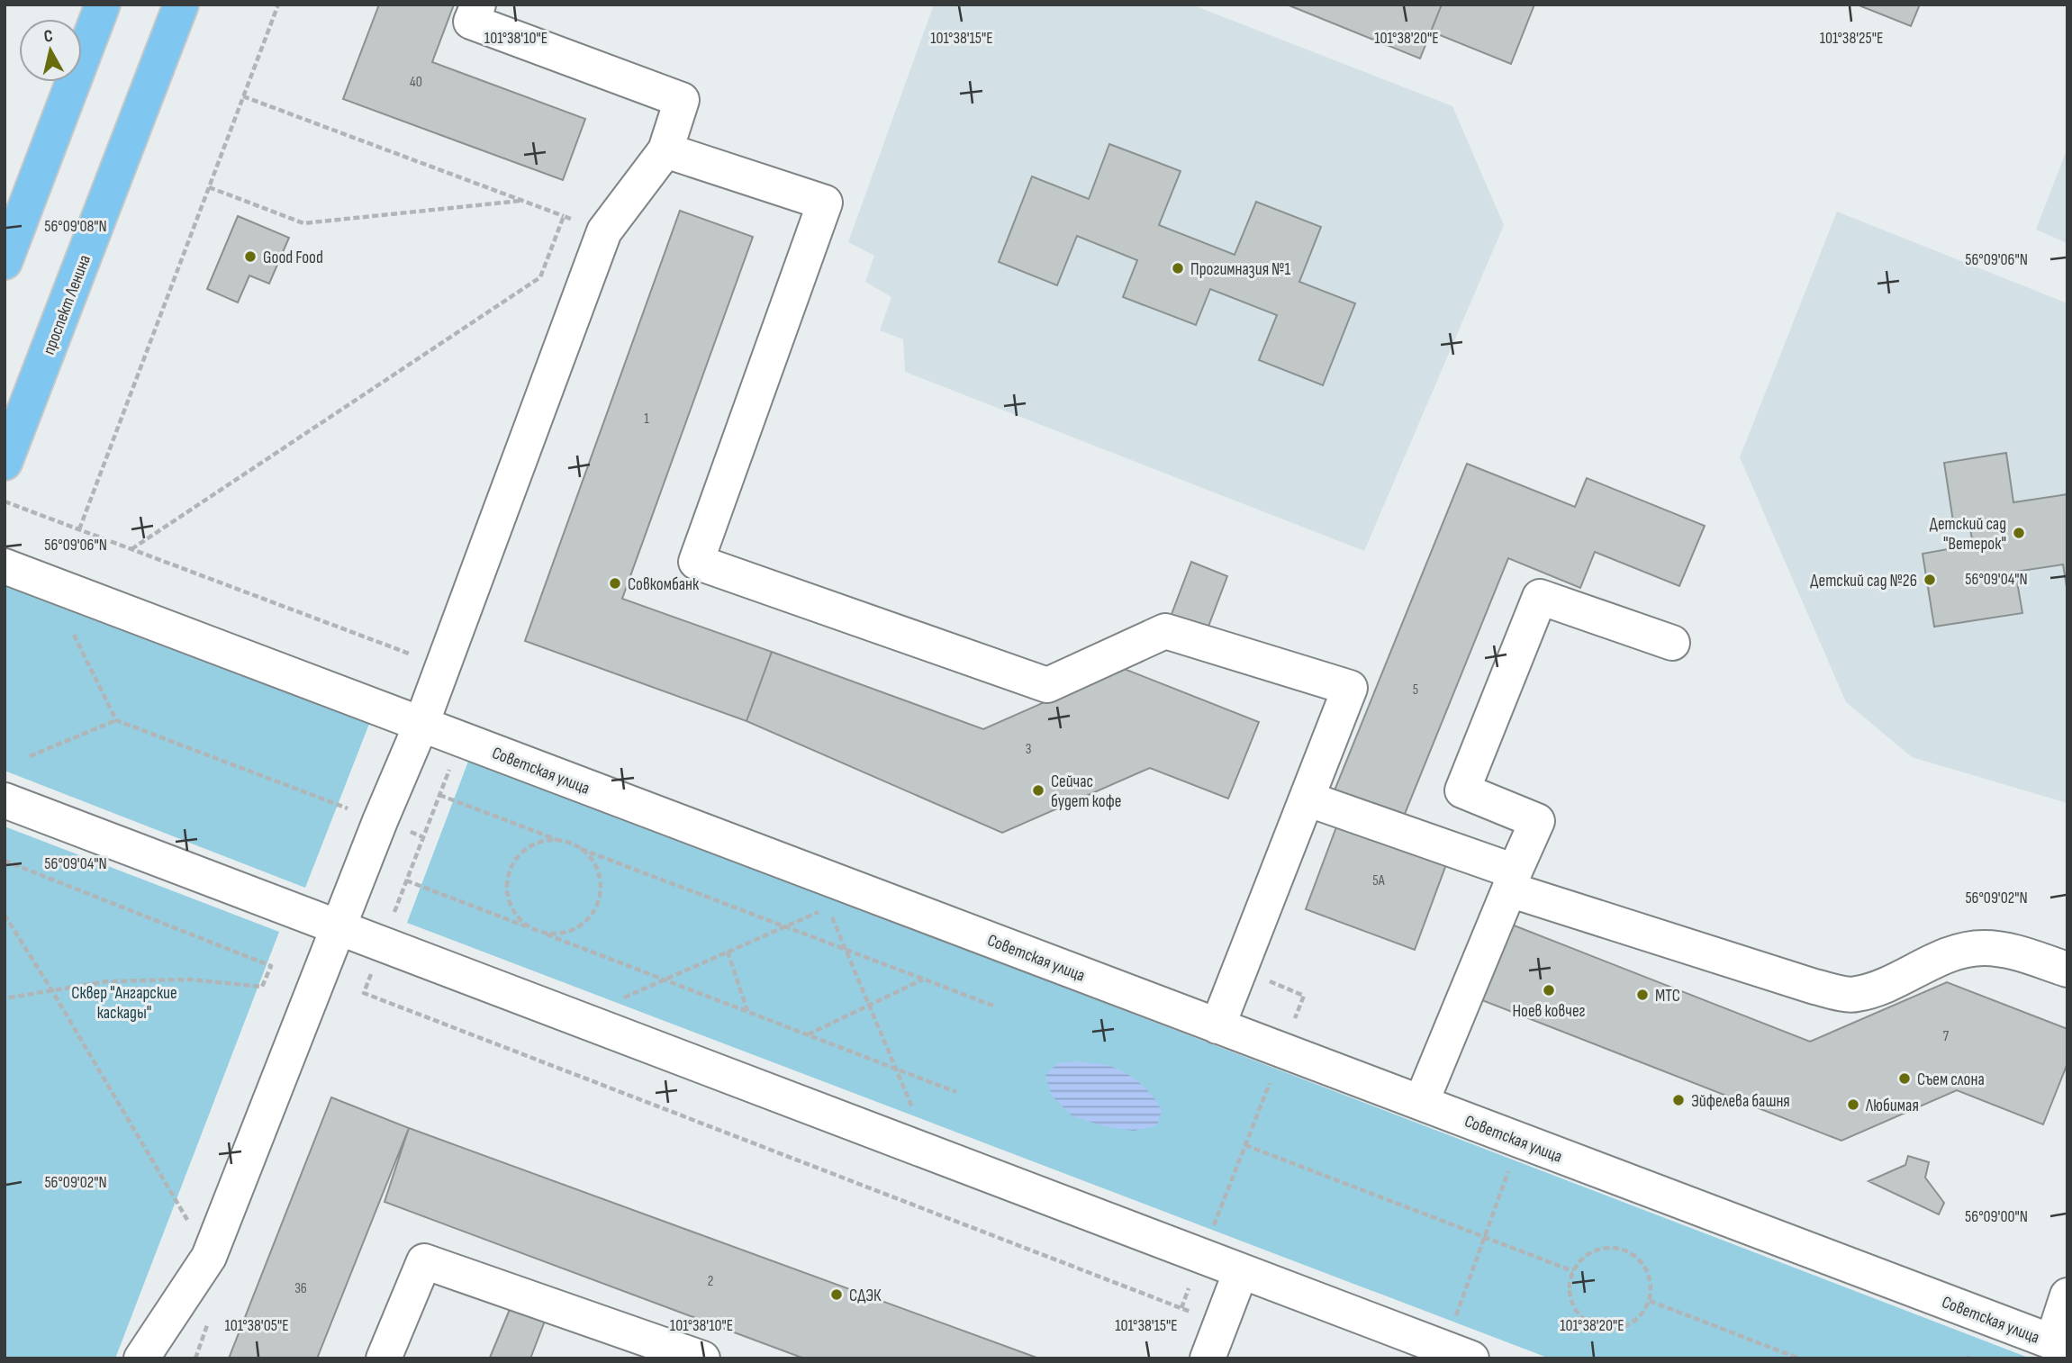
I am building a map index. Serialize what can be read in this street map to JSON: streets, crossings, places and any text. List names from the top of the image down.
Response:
{
  "streets": {
    "main road": ["проспект Ленина"],
    "street": ["Советская улица"]
  },
  "parks": ["Сквер \"Ангарские каскады\""],
  "places": [
    "Good Food",
    "Прогимназия №1",
    "Детский сад \"Ветерок\"",
    "Детский сад №26",
    "Совкомбанк",
    "Сейчас будет кофе",
    "Ноев ковчег",
    "МТС",
    "Съем слона",
    "Эйфелева башня",
    "Любимая",
    "СДЭК"
  ],
  "house_numbers": [
    "40",
    "1",
    "5",
    "3",
    "5А",
    "7",
    "2",
    "36"
  ],
  "north": "top",
  "coordinates": [
    "101°38'10\"E",
    "101°38'15\"E",
    "101°38'20\"E",
    "101°38'25\"E",
    "56°09'08\"N",
    "56°09'06\"N",
    "56°09'04\"N",
    "56°09'02\"N",
    "56°09'00\"N",
    "101°38'05\"E"
  ]
}
